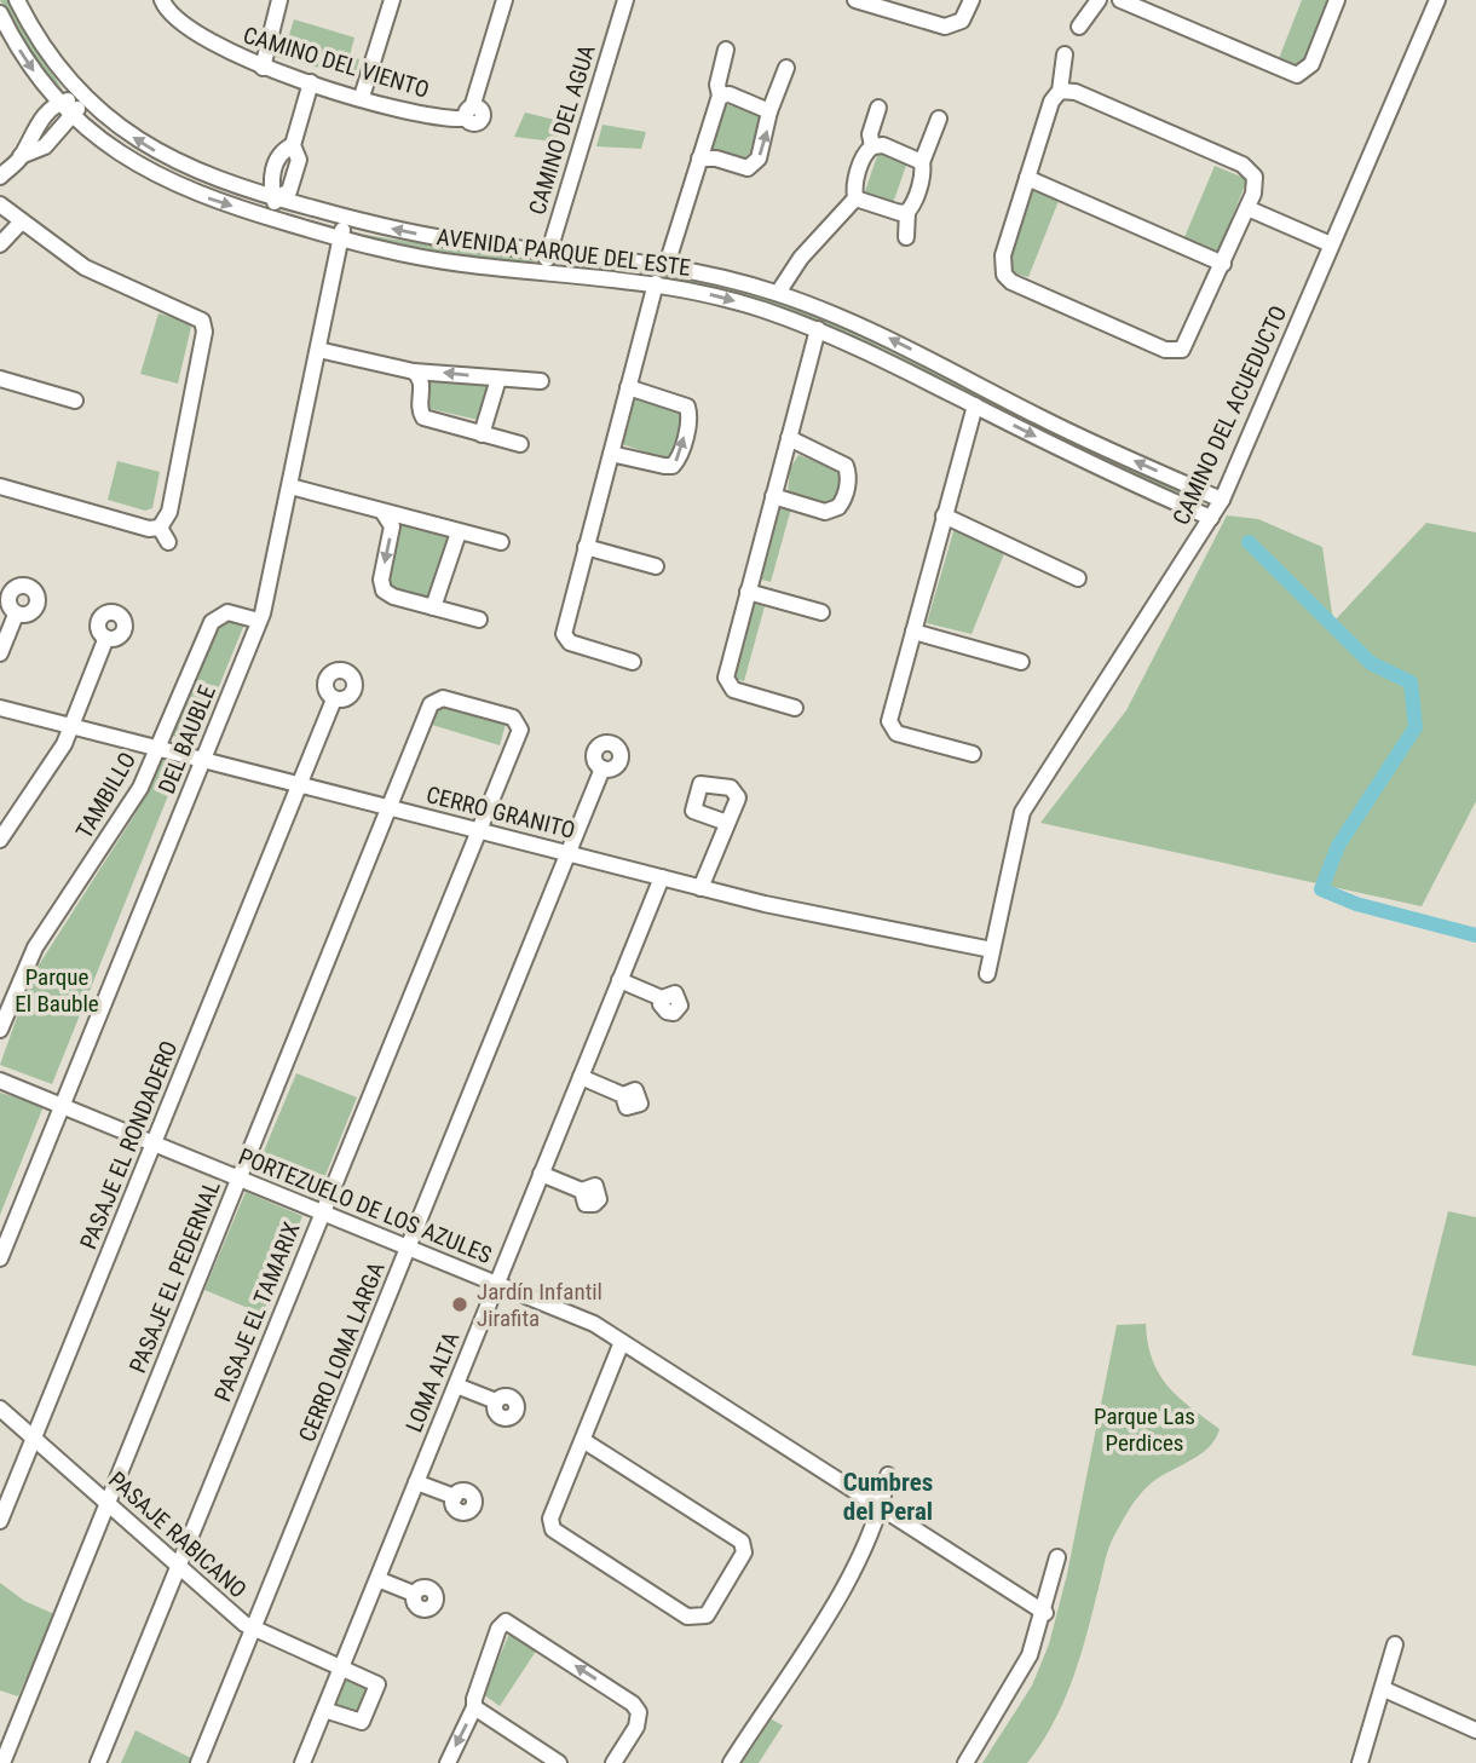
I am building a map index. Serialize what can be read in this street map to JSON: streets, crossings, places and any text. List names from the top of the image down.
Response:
{
  "streets": {
    "street": [
      "CAMINO DEL VIENTO",
      "CAMINO DEL AGUA",
      "AVENIDA PARQUE DEL ESTE",
      "CAMINO DEL ACUEDUCTO",
      "DEL BAUBLE",
      "TAMBILLO",
      "CERRO GRANITO",
      "PASAJE EL RONDADERO",
      "PORTEZUELO DE LOS AZULES",
      "PASAJE EL PEDERNAL",
      "PASAJE EL TAMARIX",
      "CERRO LOMA LARGA",
      "LOMA ALTA",
      "PASAJE RABICANO"
    ]
  },
  "crossings": [
    ["CAMINO DEL AGUA", "AVENIDA PARQUE DEL ESTE"],
    ["AVENIDA PARQUE DEL ESTE", "CAMINO DEL ACUEDUCTO"],
    ["AVENIDA PARQUE DEL ESTE", "DEL BAUBLE"],
    ["CAMINO DEL ACUEDUCTO", "CERRO GRANITO"],
    ["DEL BAUBLE", "TAMBILLO"],
    ["DEL BAUBLE", "CERRO GRANITO"],
    ["DEL BAUBLE", "PORTEZUELO DE LOS AZULES"],
    ["TAMBILLO", "CERRO GRANITO"],
    ["CERRO GRANITO", "PASAJE EL RONDADERO"],
    ["CERRO GRANITO", "PASAJE EL PEDERNAL"],
    ["CERRO GRANITO", "PASAJE EL TAMARIX"],
    ["CERRO GRANITO", "CERRO LOMA LARGA"],
    ["CERRO GRANITO", "LOMA ALTA"],
    ["PASAJE EL RONDADERO", "PORTEZUELO DE LOS AZULES"],
    ["PASAJE EL RONDADERO", "PASAJE RABICANO"],
    ["PORTEZUELO DE LOS AZULES", "PASAJE EL PEDERNAL"],
    ["PORTEZUELO DE LOS AZULES", "PASAJE EL TAMARIX"],
    ["PORTEZUELO DE LOS AZULES", "CERRO LOMA LARGA"],
    ["PORTEZUELO DE LOS AZULES", "LOMA ALTA"],
    ["PASAJE EL PEDERNAL", "PASAJE EL TAMARIX"],
    ["PASAJE EL PEDERNAL", "PASAJE RABICANO"],
    ["PASAJE EL TAMARIX", "PASAJE RABICANO"],
    ["CERRO LOMA LARGA", "PASAJE RABICANO"],
    ["LOMA ALTA", "PASAJE RABICANO"]
  ],
  "districts": ["Cumbres del Peral"],
  "parks": ["Parque El Bauble", "Parque Las Perdices"],
  "places": ["Jardín Infantil Jirafita"]
}
